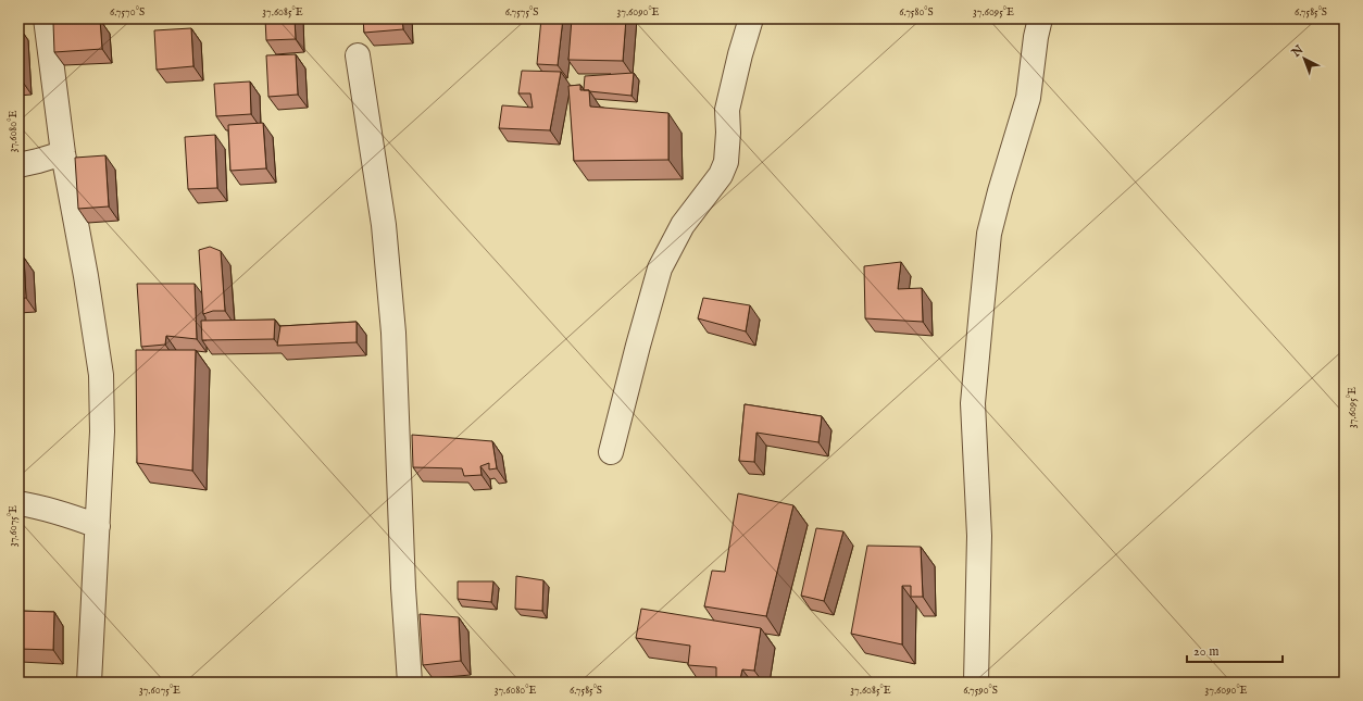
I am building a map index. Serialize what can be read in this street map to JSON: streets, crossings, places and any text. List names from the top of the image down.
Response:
{
  "scale_bar": "20 m",
  "north": "top left",
  "coordinates": [
    "6.7570°S",
    "37.6085°E",
    "6.7575°S",
    "37.6090°E",
    "6.7580°S",
    "37.6095°E",
    "6.7585°S",
    "37.6080°E",
    "37.6075°E",
    "6.7590°S"
  ]
}
